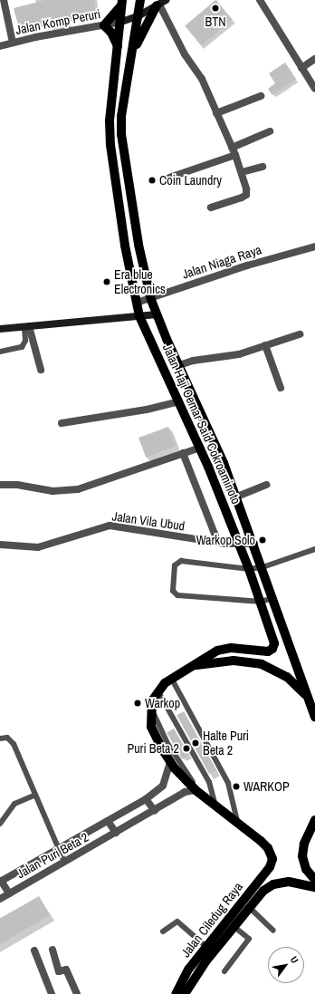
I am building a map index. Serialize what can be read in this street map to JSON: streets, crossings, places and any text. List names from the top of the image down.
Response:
{
  "streets": {
    "main road": ["Jalan Haji Oemar Said Cokroaminoto", "Jalan Ciledug Raya"],
    "street": [
      "Jalan Komp Peruri",
      "Jalan Niaga Raya",
      "Jalan Vila Ubud",
      "Jalan Puri Beta 2"
    ]
  },
  "crossings": [
    ["Jalan Komp Peruri", "Jalan Haji Oemar Said Cokroaminoto"],
    ["Jalan Niaga Raya", "Jalan Haji Oemar Said Cokroaminoto"],
    ["Jalan Haji Oemar Said Cokroaminoto", "Jalan Vila Ubud"],
    ["Jalan Haji Oemar Said Cokroaminoto", "Jalan Puri Beta 2"],
    ["Jalan Haji Oemar Said Cokroaminoto", "Jalan Ciledug Raya"]
  ],
  "places": [
    "BTN",
    "Coin Laundry",
    "Era blue Electronics",
    "Warkop Solo",
    "Warkop",
    "Halte Puri Beta 2",
    "Puri Beta 2",
    "WARKOP"
  ],
  "north": "top right"
}
